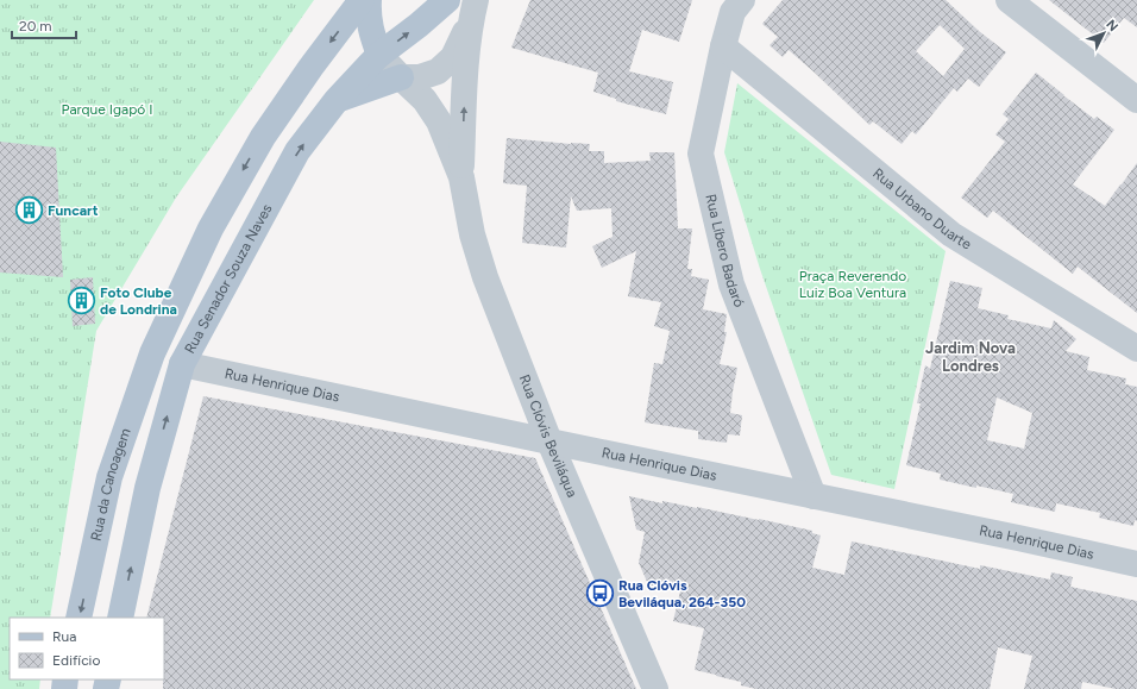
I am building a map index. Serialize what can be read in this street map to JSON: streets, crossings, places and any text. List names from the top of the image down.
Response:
{
  "streets": {
    "main road": ["Rua Senador Souza Naves", "Rua da Canoagem"],
    "street": [
      "Rua Urbano Duarte",
      "Rua Líbero Badaró",
      "Rua Henrique Dias",
      "Rua Clóvis Beviláqua"
    ]
  },
  "crossings": [
    ["Rua Urbano Duarte", "Rua Líbero Badaró"],
    ["Rua Líbero Badaró", "Rua Henrique Dias"],
    ["Rua Senador Souza Naves", "Rua Henrique Dias"],
    ["Rua Senador Souza Naves", "Rua Clóvis Beviláqua"],
    ["Rua Henrique Dias", "Rua Clóvis Beviláqua"]
  ],
  "one_way": ["Rua Senador Souza Naves", "Rua da Canoagem"],
  "districts": ["Jardim Nova Londres"],
  "parks": ["Parque Igapó I", "Praça Reverendo Luiz Boa Ventura"],
  "places": {
    "building": ["Funcart", "Foto Clube de Londrina"],
    "bus stop": ["Rua Clóvis Beviláqua, 264-350"]
  },
  "legend": ["Rua", "Edifício"],
  "scale_bar": "20 m",
  "north": "top right"
}
